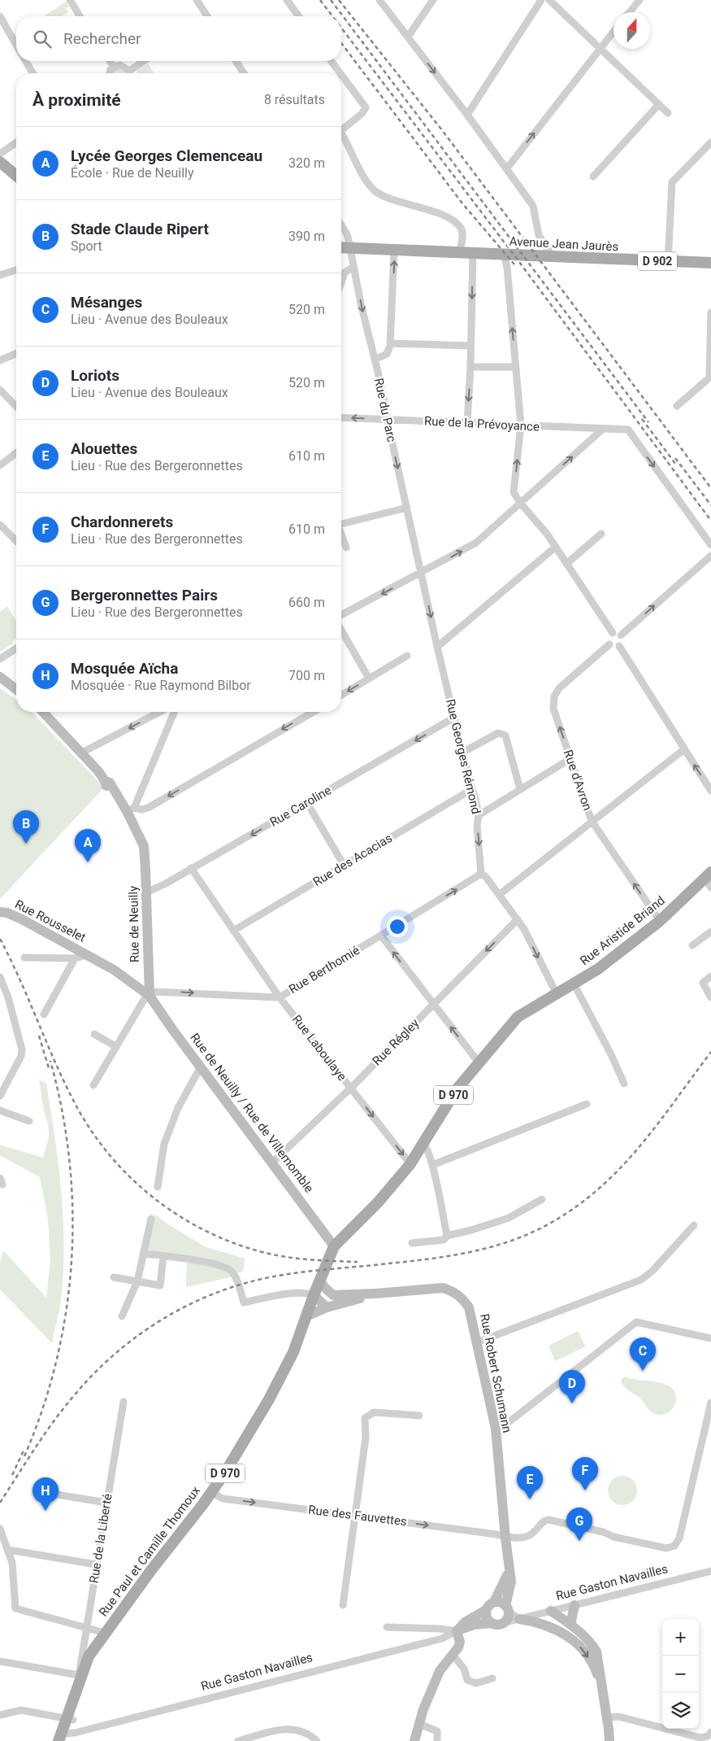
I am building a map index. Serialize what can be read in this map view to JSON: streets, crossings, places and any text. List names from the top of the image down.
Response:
{
  "streets": {
    "main road": [
      "Avenue Jean Jaurès",
      "D 902",
      "Rue Aristide Briand",
      "D 970",
      "Rue Paul et Camille Thomoux"
    ],
    "street": [
      "Rue du Parc",
      "Rue de la Prévoyance",
      "Rue Georges Rémond",
      "Rue d'Avron",
      "Rue Caroline",
      "Rue des Acacias",
      "Rue Rousselet",
      "Rue de Neuilly",
      "Rue Berthomié",
      "Rue Régley",
      "Rue Laboulaye",
      "Rue de Neuilly / Rue de Villemomble",
      "Rue Robert Schumann",
      "Rue des Fauvettes",
      "Rue de la Liberté",
      "Rue Gaston Navailles"
    ]
  },
  "crossings": [
    ["Avenue Jean Jaurès", "D 902"],
    ["D 902", "Rue du Parc"],
    ["Rue du Parc", "Rue de la Prévoyance"],
    ["Rue du Parc", "Rue Georges Rémond"],
    ["Rue Georges Rémond", "Rue Caroline"],
    ["Rue Georges Rémond", "Rue des Acacias"],
    ["Rue Georges Rémond", "Rue Berthomié"],
    ["Rue d'Avron", "Rue Aristide Briand"],
    ["Rue Caroline", "Rue de Neuilly"],
    ["Rue Caroline", "Rue Laboulaye"],
    ["Rue des Acacias", "Rue Laboulaye"],
    ["Rue Rousselet", "Rue de Neuilly"],
    ["Rue Rousselet", "Rue Berthomié"],
    ["Rue Rousselet", "Rue de Neuilly / Rue de Villemomble"],
    ["Rue de Neuilly", "Rue Berthomié"],
    ["Rue de Neuilly", "Rue de Neuilly / Rue de Villemomble"],
    ["Rue Aristide Briand", "D 970"],
    ["Rue Berthomié", "Rue Laboulaye"],
    ["Rue Berthomié", "Rue de Neuilly / Rue de Villemomble"],
    ["Rue Régley", "Rue Laboulaye"],
    ["Rue Régley", "Rue de Neuilly / Rue de Villemomble"],
    ["Rue Laboulaye", "D 970"],
    ["D 970", "Rue de Neuilly / Rue de Villemomble"],
    ["D 970", "Rue Paul et Camille Thomoux"],
    ["Rue de Neuilly / Rue de Villemomble", "Rue Paul et Camille Thomoux"],
    ["Rue Robert Schumann", "Rue des Fauvettes"],
    ["Rue Robert Schumann", "Rue Paul et Camille Thomoux"],
    ["Rue Robert Schumann", "Rue Gaston Navailles"],
    ["Rue des Fauvettes", "Rue Paul et Camille Thomoux"],
    ["Rue de la Liberté", "Rue Paul et Camille Thomoux"],
    ["Rue Paul et Camille Thomoux", "Rue Gaston Navailles"]
  ],
  "one_way": [
    "Rue Georges Rémond",
    "Rue d'Avron",
    "Rue Caroline",
    "Rue Berthomié",
    "Rue des Fauvettes"
  ],
  "north": "top",
  "page": {
    "search": "Rechercher",
    "heading": ["À proximité", "8 résultats"],
    "list": [
      {
        "mark": "A",
        "name": "Lycée Georges Clemenceau",
        "note": "École · Rue de Neuilly",
        "value": "320 m"
      },
      {
        "mark": "B",
        "name": "Stade Claude Ripert",
        "note": "Sport",
        "value": "390 m"
      },
      {
        "mark": "C",
        "name": "Mésanges",
        "note": "Lieu · Avenue des Bouleaux",
        "value": "520 m"
      },
      {
        "mark": "D",
        "name": "Loriots",
        "note": "Lieu · Avenue des Bouleaux",
        "value": "520 m"
      },
      {
        "mark": "E",
        "name": "Alouettes",
        "note": "Lieu · Rue des Bergeronnettes",
        "value": "610 m"
      },
      {
        "mark": "F",
        "name": "Chardonnerets",
        "note": "Lieu · Rue des Bergeronnettes",
        "value": "610 m"
      },
      {
        "mark": "G",
        "name": "Bergeronnettes Pairs",
        "note": "Lieu · Rue des Bergeronnettes",
        "value": "660 m"
      },
      {
        "mark": "H",
        "name": "Mosquée Aïcha",
        "note": "Mosquée · Rue Raymond Bilbor",
        "value": "700 m"
      }
    ],
    "pins": [
      "B",
      "A",
      "C",
      "D",
      "F",
      "E",
      "H",
      "G"
    ],
    "map_buttons": ["+", "−"]
  }
}
